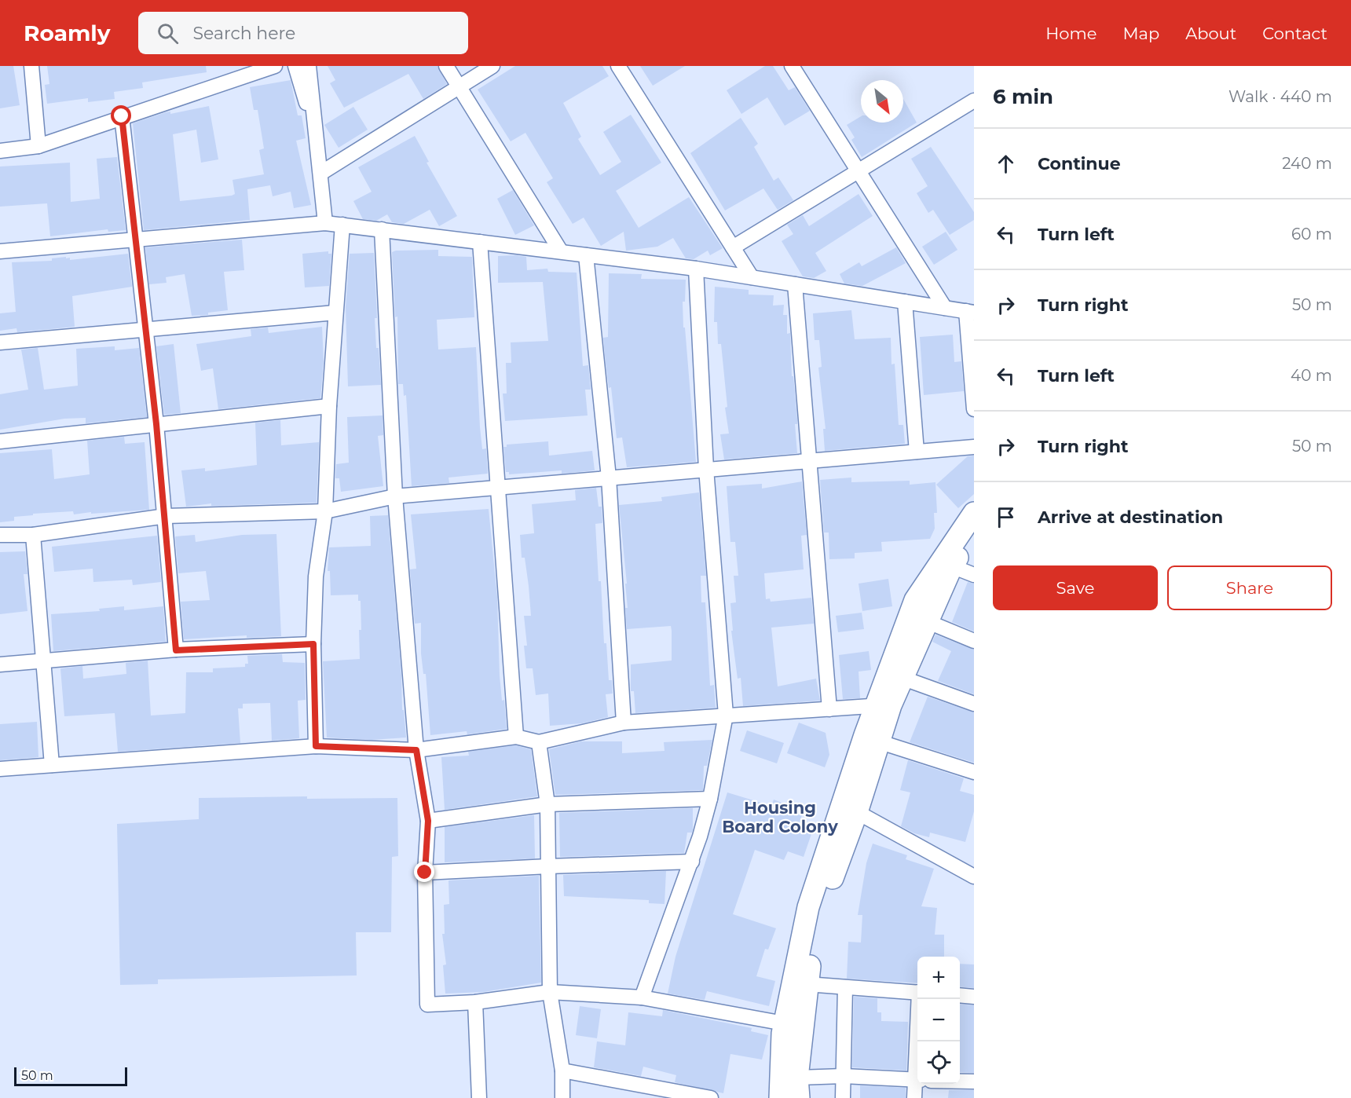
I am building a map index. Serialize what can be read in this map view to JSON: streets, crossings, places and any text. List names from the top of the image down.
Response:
{
  "districts": ["Housing Board Colony"],
  "scale_bar": "50 m",
  "north": "bottom right",
  "page": {
    "header": "Roamly",
    "search": "Search here",
    "nav": [
      "Home",
      "Map",
      "About",
      "Contact"
    ],
    "heading": ["6 min", "Walk · 440 m"],
    "list": [
      ["Continue", "240 m"],
      ["Turn left", "60 m"],
      ["Turn right", "50 m"],
      ["Turn left", "40 m"],
      ["Turn right", "50 m"],
      "Arrive at destination"
    ],
    "buttons": ["Save", "Share"],
    "map_buttons": ["+", "−"],
    "scale": "50 m"
  }
}
